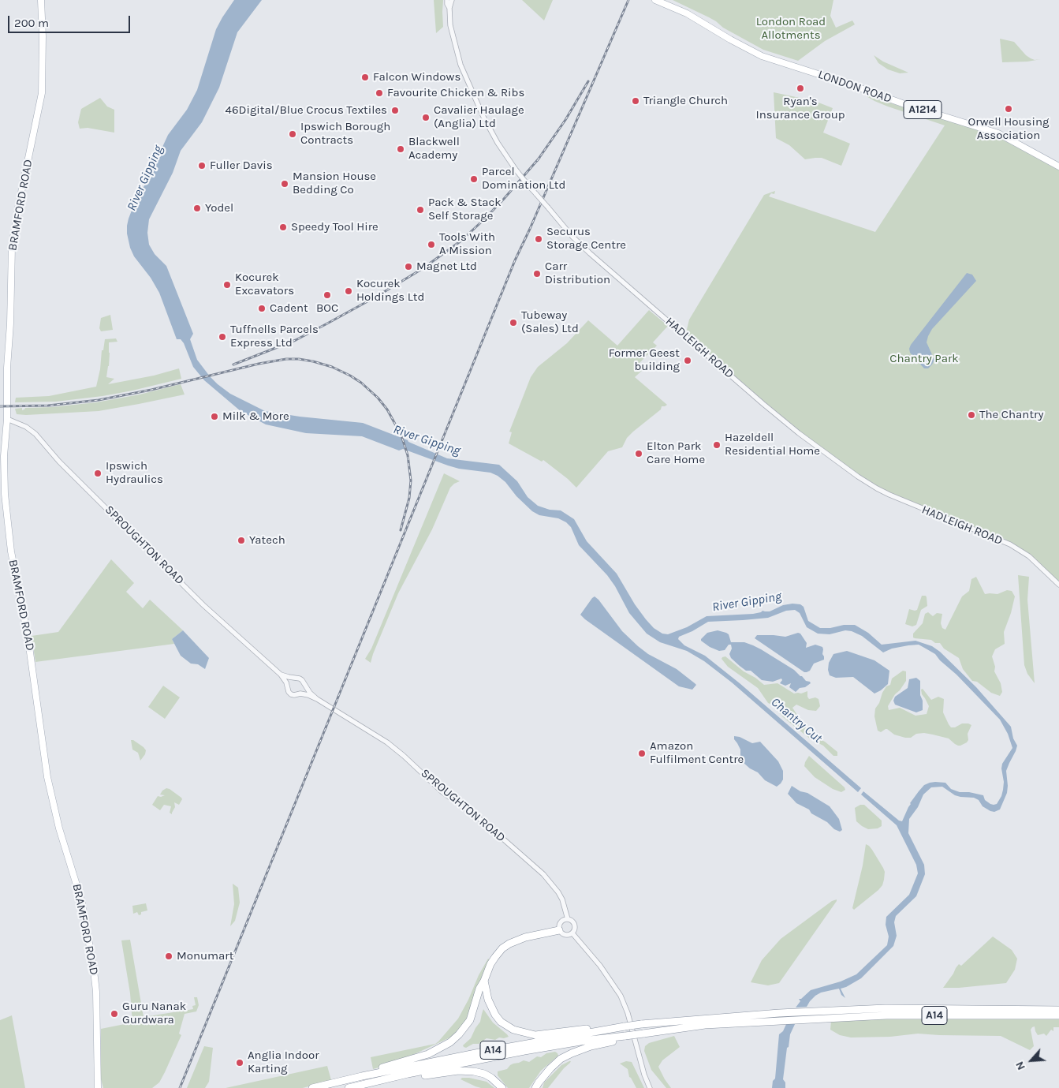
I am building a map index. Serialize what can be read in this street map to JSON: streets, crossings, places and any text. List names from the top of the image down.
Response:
{
  "streets": {
    "highway": ["A14"],
    "main road": ["LONDON ROAD", "A1214", "BRAMFORD ROAD"],
    "street": ["HADLEIGH ROAD", "SPROUGHTON ROAD"]
  },
  "crossings": [
    ["BRAMFORD ROAD", "SPROUGHTON ROAD"]
  ],
  "water": ["River Gipping", "Chantry Cut"],
  "parks": ["London Road Allotments", "Chantry Park"],
  "places": [
    "Falcon Windows",
    "Ryan's Insurance Group",
    "Favourite Chicken & Ribs",
    "Triangle Church",
    "Orwell Housing Association",
    "46Digital/Blue Crocus Textiles",
    "Cavalier Haulage (Anglia) Ltd",
    "Ipswich Borough Contracts",
    "Blackwell Academy",
    "Fuller Davis",
    "Parcel Domination Ltd",
    "Mansion House Bedding Co",
    "Yodel",
    "Pack & Stack Self Storage",
    "Speedy Tool Hire",
    "Securus Storage Centre",
    "Tools With A Mission",
    "Magnet Ltd",
    "Carr Distribution",
    "Kocurek Excavators",
    "Kocurek Holdings Ltd",
    "BOC",
    "Cadent",
    "Tubeway (Sales) Ltd",
    "Tuffnells Parcels Express Ltd",
    "Former Geest building",
    "The Chantry",
    "Milk & More",
    "Hazeldell Residential Home",
    "Elton Park Care Home",
    "Ipswich Hydraulics",
    "Yatech",
    "Amazon Fulfilment Centre",
    "Monumart",
    "Guru Nanak Gurdwara",
    "Anglia Indoor Karting"
  ],
  "scale_bar": "200 m",
  "north": "bottom left"
}
